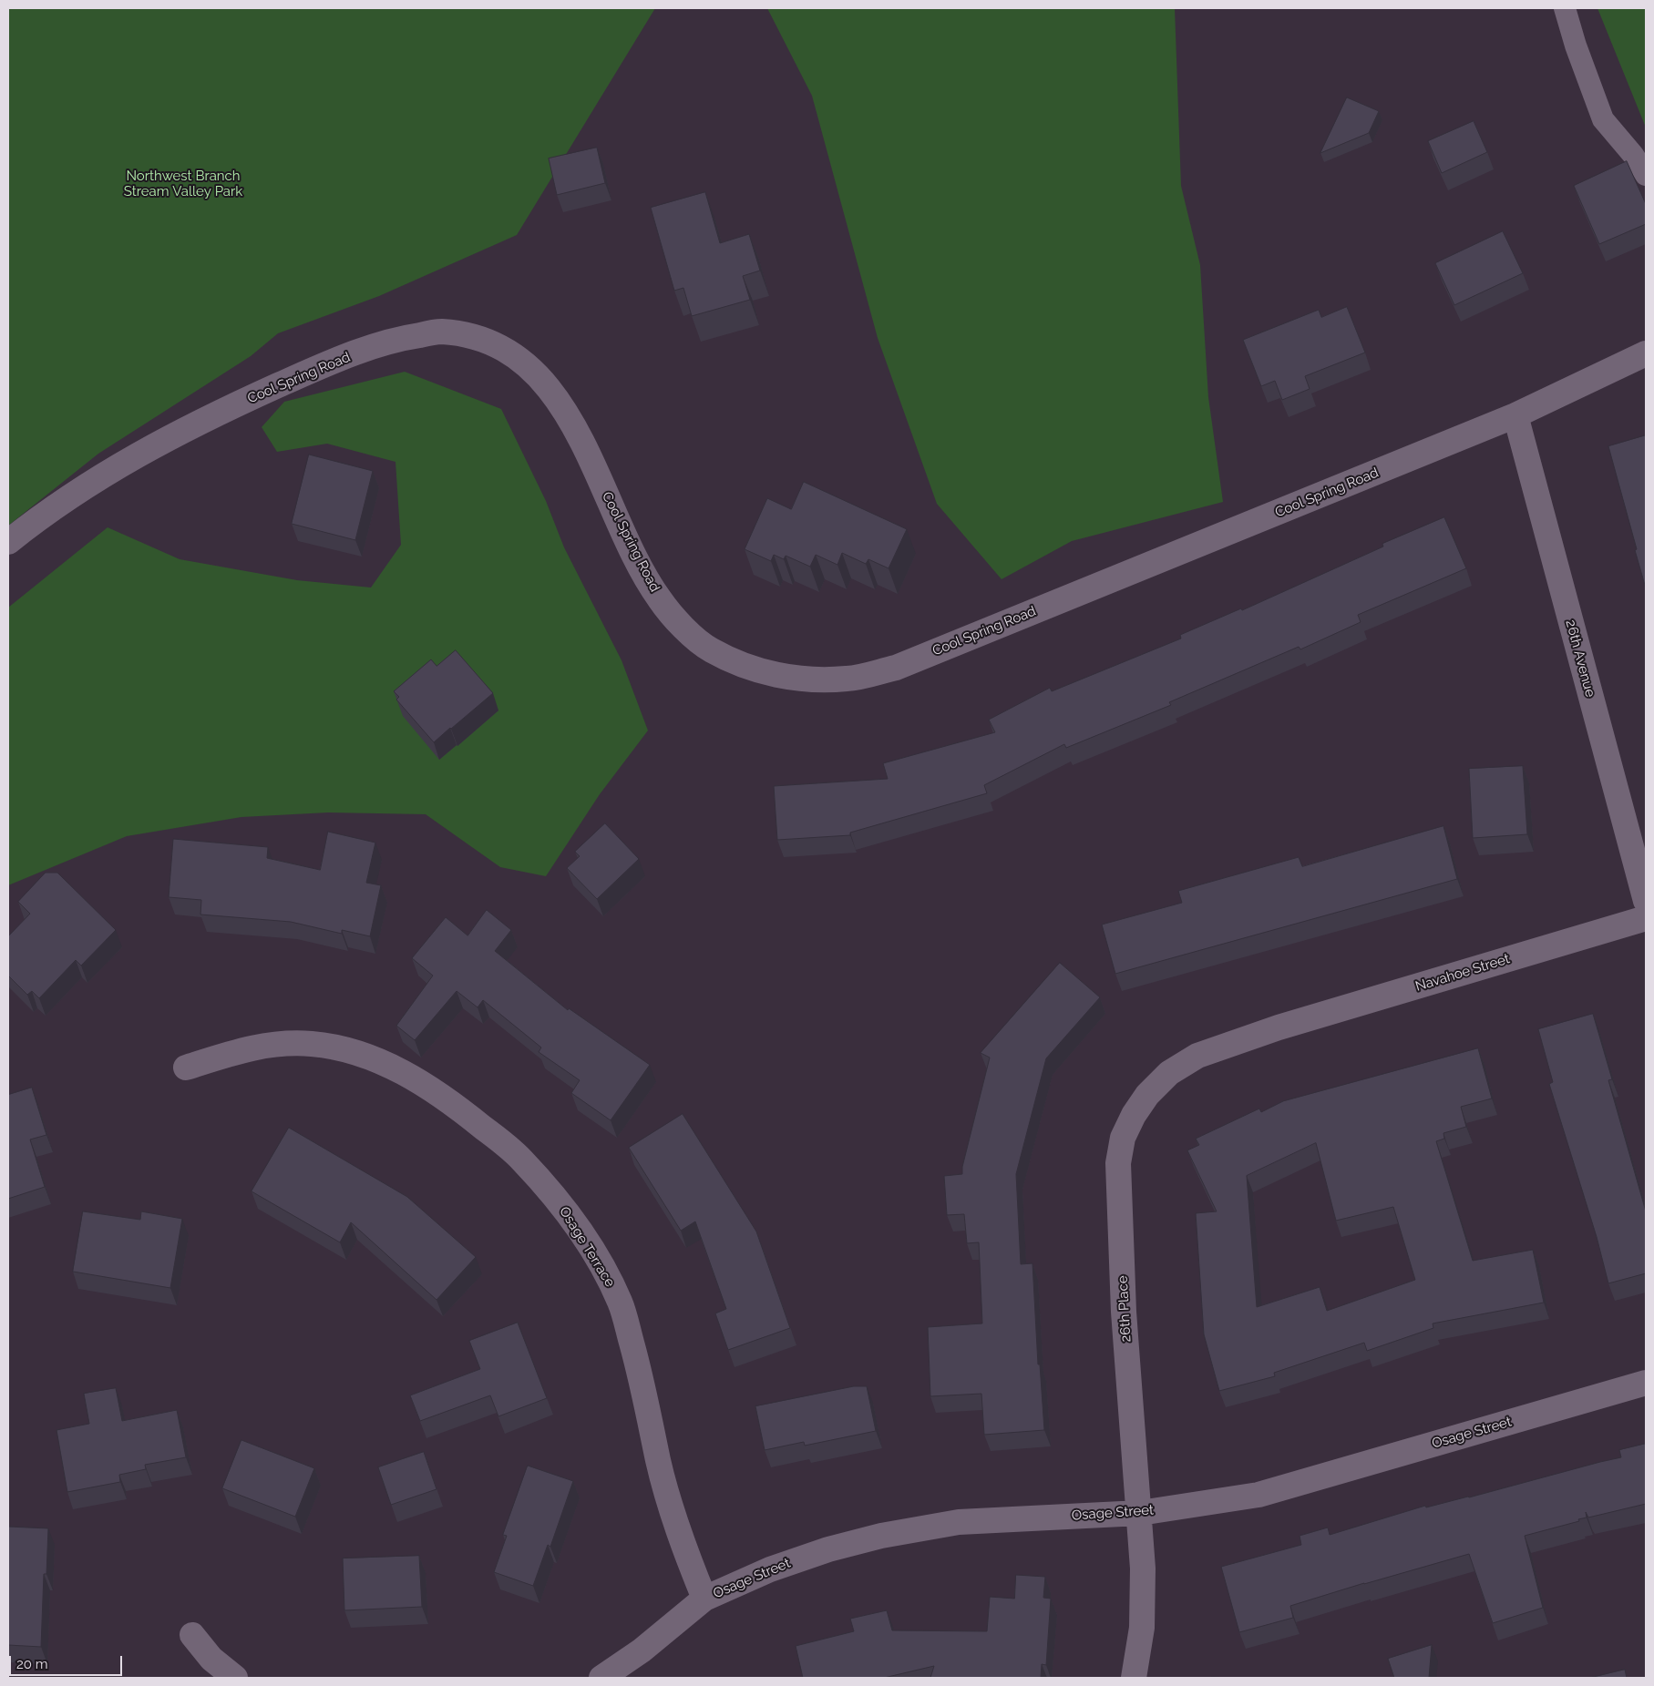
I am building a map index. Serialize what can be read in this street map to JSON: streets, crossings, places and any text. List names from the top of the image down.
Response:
{
  "streets": {
    "street": [
      "Cool Spring Road",
      "26th Avenue",
      "Navahoe Street",
      "Osage Terrace",
      "26th Place",
      "Osage Street"
    ]
  },
  "crossings": [
    ["Cool Spring Road", "26th Avenue"],
    ["Navahoe Street", "26th Place"],
    ["Osage Terrace", "Osage Street"],
    ["26th Place", "Osage Street"]
  ],
  "parks": ["Northwest Branch Stream Valley Park"],
  "scale_bar": "20 m"
}
